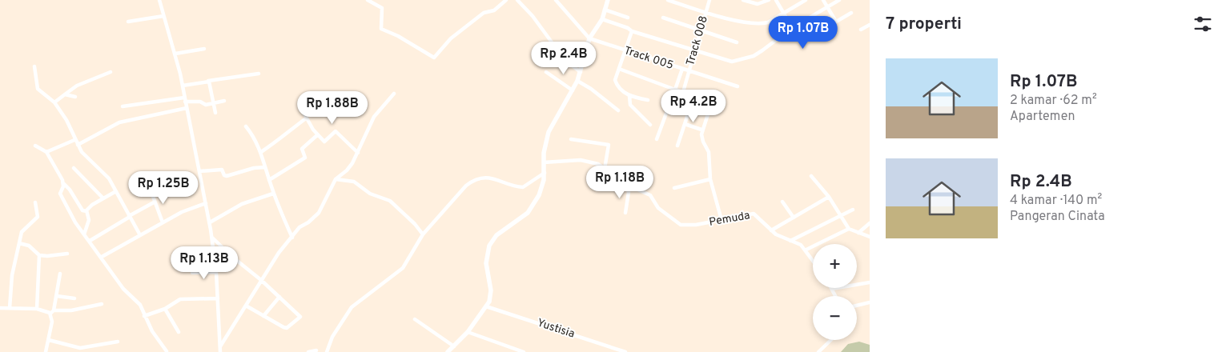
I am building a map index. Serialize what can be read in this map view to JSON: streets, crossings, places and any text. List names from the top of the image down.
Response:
{
  "streets": {
    "street": [
      "Track 008",
      "Track 005",
      "Pemuda",
      "Yustisia"
    ]
  },
  "crossings": [
    ["Track 008", "Track 005"]
  ],
  "page": {
    "heading": "7 properti",
    "price": [
      "Rp 1.07B",
      "Rp 2.4B",
      "Rp 4.2B",
      "Rp 1.88B",
      "Rp 1.18B",
      "Rp 1.25B",
      "Rp 1.13B"
    ],
    "list": [
      {
        "name": "Rp 1.07B",
        "note": "2 kamar · 62 m² · Apartemen"
      },
      {
        "name": "Rp 2.4B",
        "note": "4 kamar · 140 m² · Pangeran Cinata"
      }
    ],
    "map_buttons": ["+", "−"]
  }
}
